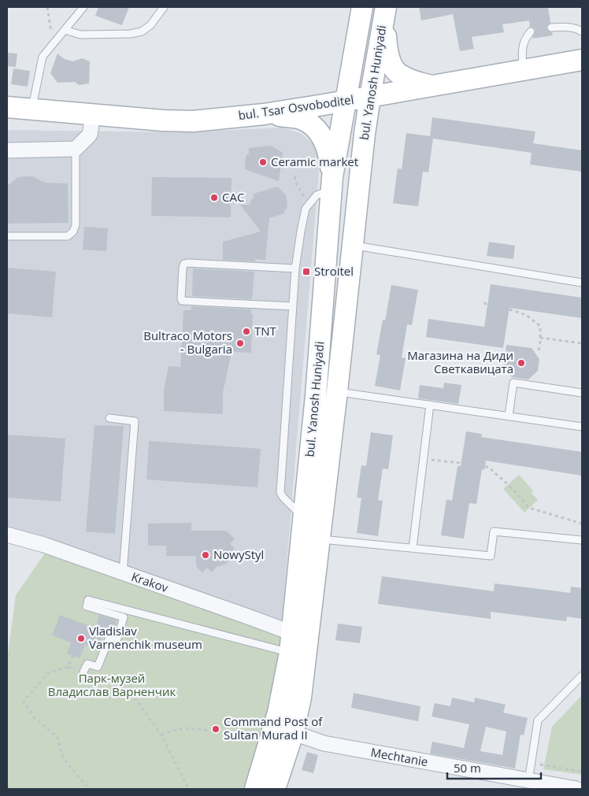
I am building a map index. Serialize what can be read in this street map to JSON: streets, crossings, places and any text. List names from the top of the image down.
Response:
{
  "streets": {
    "street": [
      "bul. Yanosh Huniyadi",
      "bul. Tsar Osvoboditel",
      "Krakov",
      "Mechtanie"
    ]
  },
  "crossings": [
    ["bul. Yanosh Huniyadi", "bul. Tsar Osvoboditel"],
    ["bul. Yanosh Huniyadi", "Krakov"],
    ["bul. Yanosh Huniyadi", "Mechtanie"]
  ],
  "parks": ["Парк-музей Владислав Варненчик"],
  "places": {
    "other": [
      "Ceramic market",
      "САС",
      "TNT",
      "Bultraco Motors - Bulgaria",
      "Магазина на Диди Светкавицата",
      "NowyStyl",
      "Vladislav Varnenchik museum",
      "Command Post of Sultan Murad II"
    ],
    "transit": ["Stroitel"]
  },
  "scale_bar": "50 m"
}
